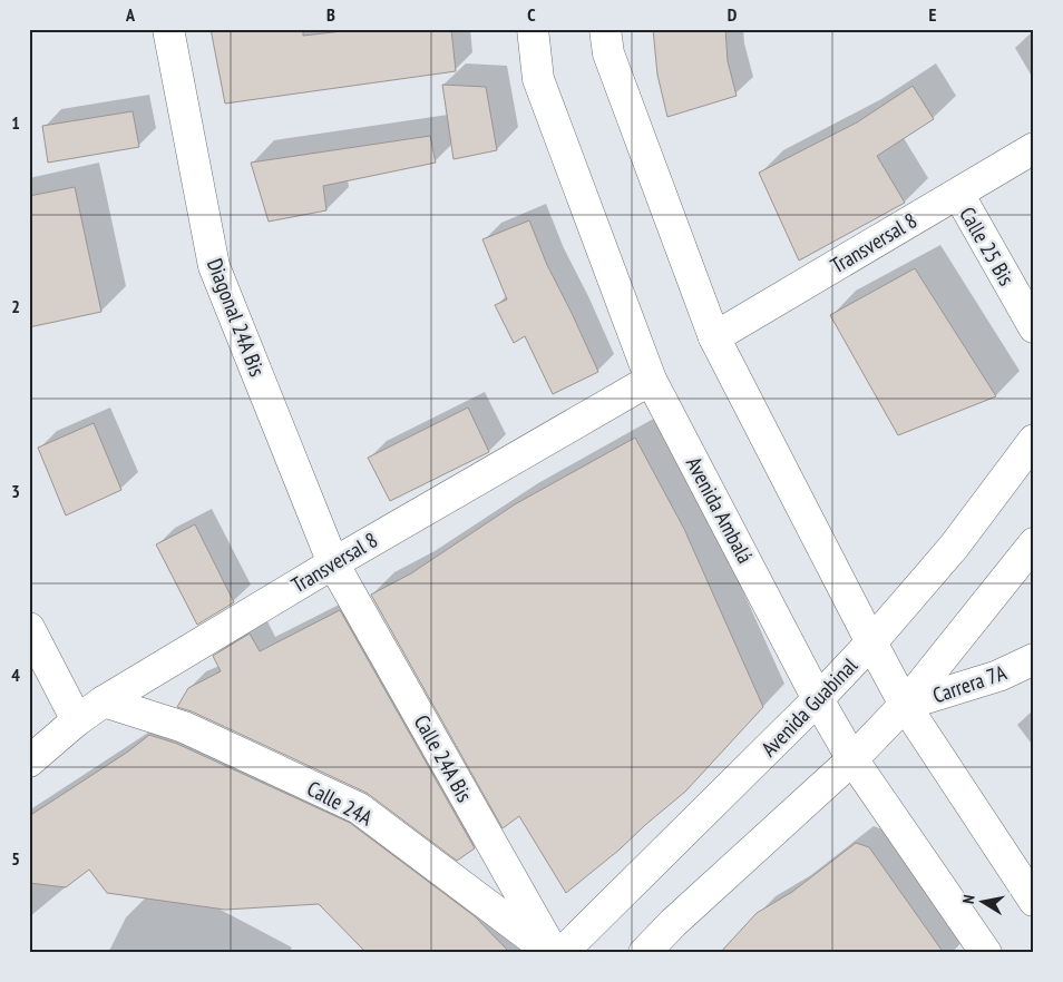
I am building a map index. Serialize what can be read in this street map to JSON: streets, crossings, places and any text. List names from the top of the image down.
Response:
{
  "streets": {
    "main road": [
      "Transversal 8",
      "Calle 25 Bis",
      "Diagonal 24A Bis",
      "Avenida Ambalá",
      "Carrera 7A",
      "Avenida Guabinal",
      "Calle 24A Bis",
      "Calle 24A"
    ]
  },
  "crossings": [
    ["Transversal 8", "Calle 25 Bis"],
    ["Transversal 8", "Diagonal 24A Bis"],
    ["Transversal 8", "Avenida Ambalá"],
    ["Transversal 8", "Calle 24A Bis"],
    ["Transversal 8", "Calle 24A"],
    ["Diagonal 24A Bis", "Calle 24A Bis"],
    ["Avenida Ambalá", "Avenida Guabinal"],
    ["Calle 24A Bis", "Calle 24A"]
  ],
  "north": "left",
  "grid": {
    "columns": [
      "A",
      "B",
      "C",
      "D",
      "E"
    ],
    "rows": [
      "1",
      "2",
      "3",
      "4",
      "5"
    ]
  }
}
